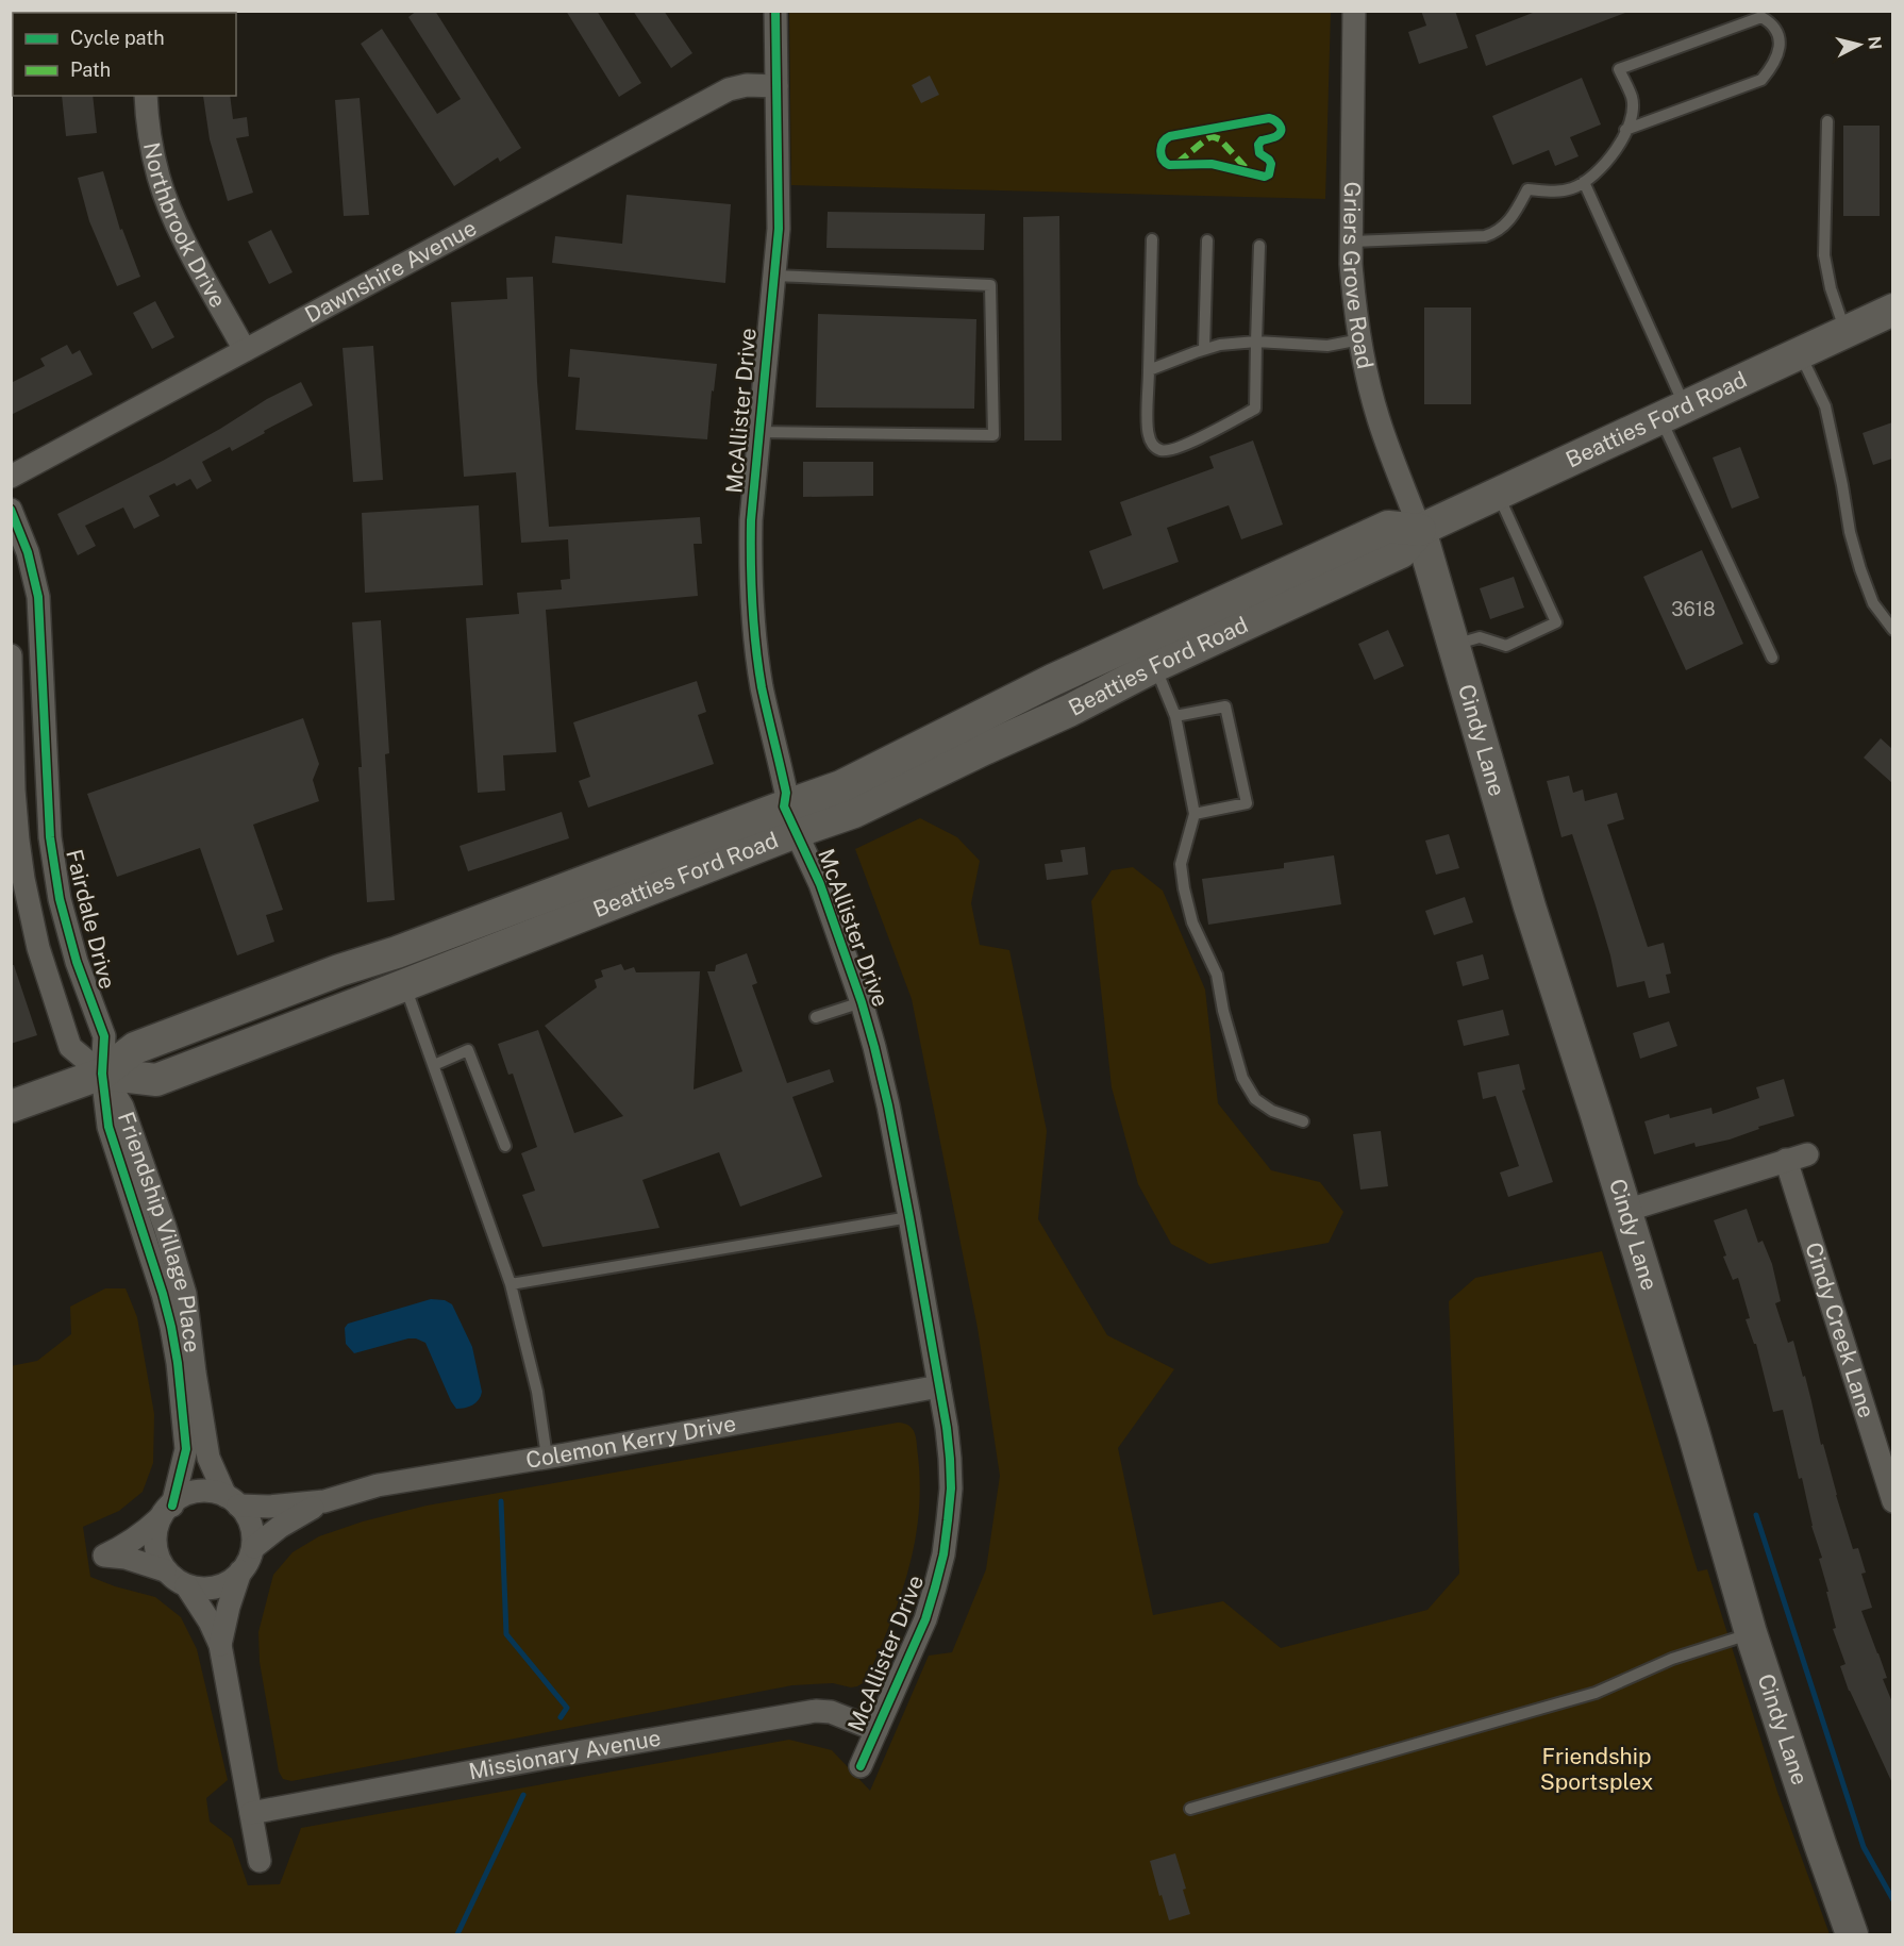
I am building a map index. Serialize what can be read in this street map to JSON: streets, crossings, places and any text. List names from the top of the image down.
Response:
{
  "streets": {
    "main road": ["Beatties Ford Road", "Cindy Lane"],
    "street": [
      "Northbrook Drive",
      "Dawnshire Avenue",
      "Griers Grove Road",
      "McAllister Drive",
      "Fairdale Drive",
      "Friendship Village Place",
      "Cindy Creek Lane",
      "Colemon Kerry Drive",
      "Missionary Avenue"
    ]
  },
  "crossings": [
    ["Northbrook Drive", "Dawnshire Avenue"],
    ["Dawnshire Avenue", "McAllister Drive"],
    ["Griers Grove Road", "Beatties Ford Road"],
    ["Griers Grove Road", "Cindy Lane"],
    ["McAllister Drive", "Beatties Ford Road"],
    ["McAllister Drive", "Colemon Kerry Drive"],
    ["McAllister Drive", "Missionary Avenue"],
    ["Beatties Ford Road", "Cindy Lane"],
    ["Beatties Ford Road", "Fairdale Drive"],
    ["Beatties Ford Road", "Friendship Village Place"],
    ["Cindy Lane", "Cindy Creek Lane"],
    ["Fairdale Drive", "Friendship Village Place"],
    ["Friendship Village Place", "Colemon Kerry Drive"]
  ],
  "parks": ["Friendship Sportsplex"],
  "house_numbers": ["3618"],
  "legend": ["Cycle path", "Path"],
  "north": "right"
}
